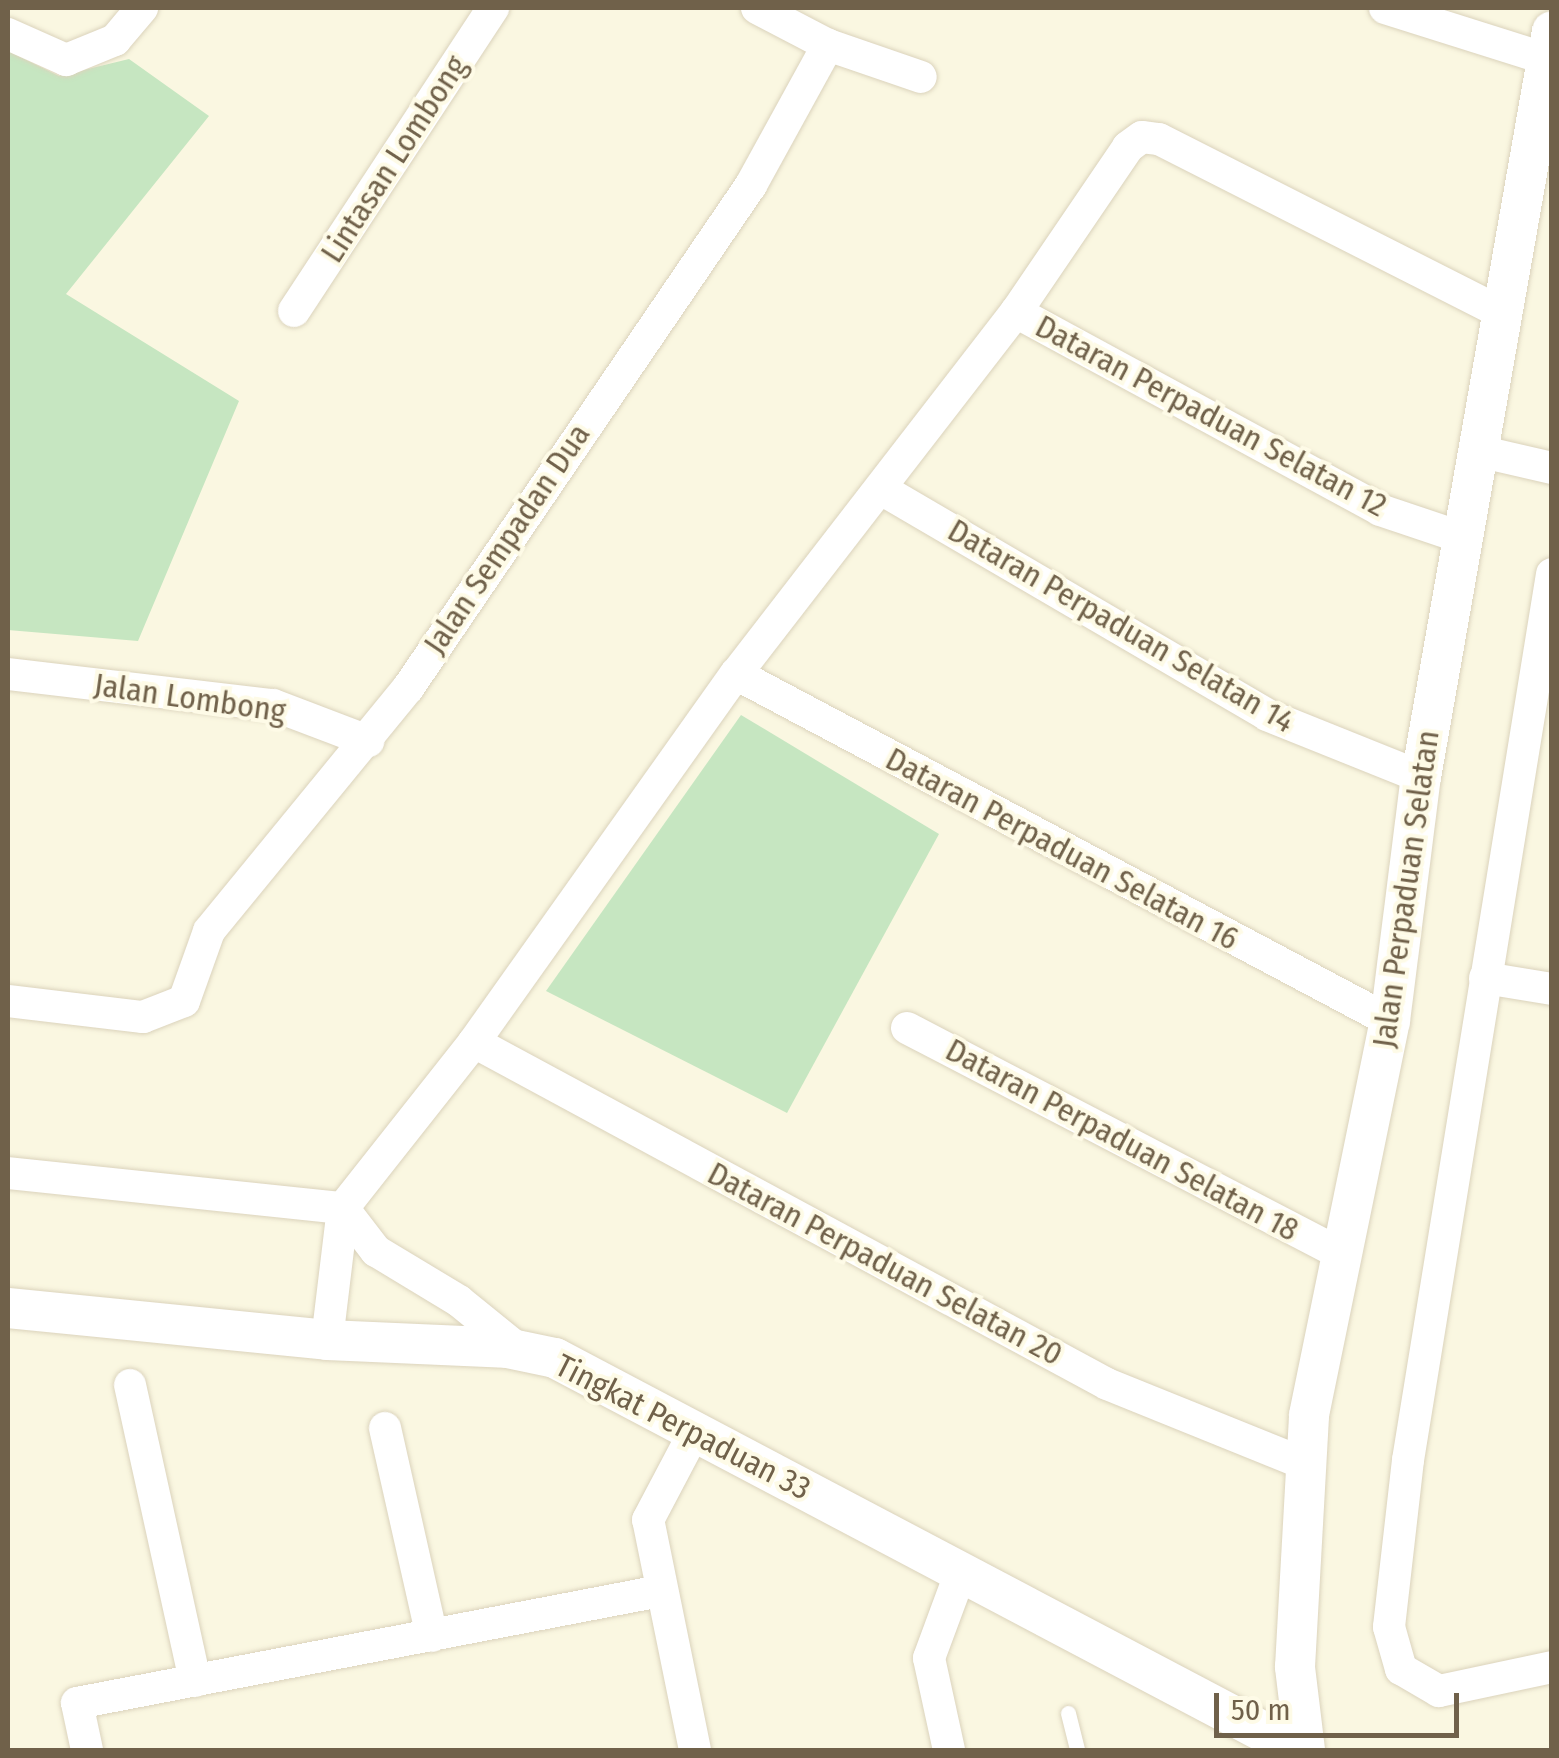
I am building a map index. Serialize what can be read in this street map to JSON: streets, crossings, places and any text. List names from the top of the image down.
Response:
{
  "streets": {
    "street": [
      "Lintasan Lombong",
      "Dataran Perpaduan Selatan 12",
      "Jalan Sempadan Dua",
      "Dataran Perpaduan Selatan 14",
      "Jalan Lombong",
      "Dataran Perpaduan Selatan 16",
      "Jalan Perpaduan Selatan",
      "Dataran Perpaduan Selatan 18",
      "Dataran Perpaduan Selatan 20",
      "Tingkat Perpaduan 33"
    ]
  },
  "crossings": [
    ["Dataran Perpaduan Selatan 12", "Jalan Perpaduan Selatan"],
    ["Jalan Sempadan Dua", "Jalan Lombong"],
    ["Dataran Perpaduan Selatan 14", "Jalan Perpaduan Selatan"],
    ["Dataran Perpaduan Selatan 16", "Jalan Perpaduan Selatan"],
    ["Jalan Perpaduan Selatan", "Dataran Perpaduan Selatan 18"],
    ["Jalan Perpaduan Selatan", "Dataran Perpaduan Selatan 20"],
    ["Jalan Perpaduan Selatan", "Tingkat Perpaduan 33"]
  ],
  "scale_bar": "50 m"
}
